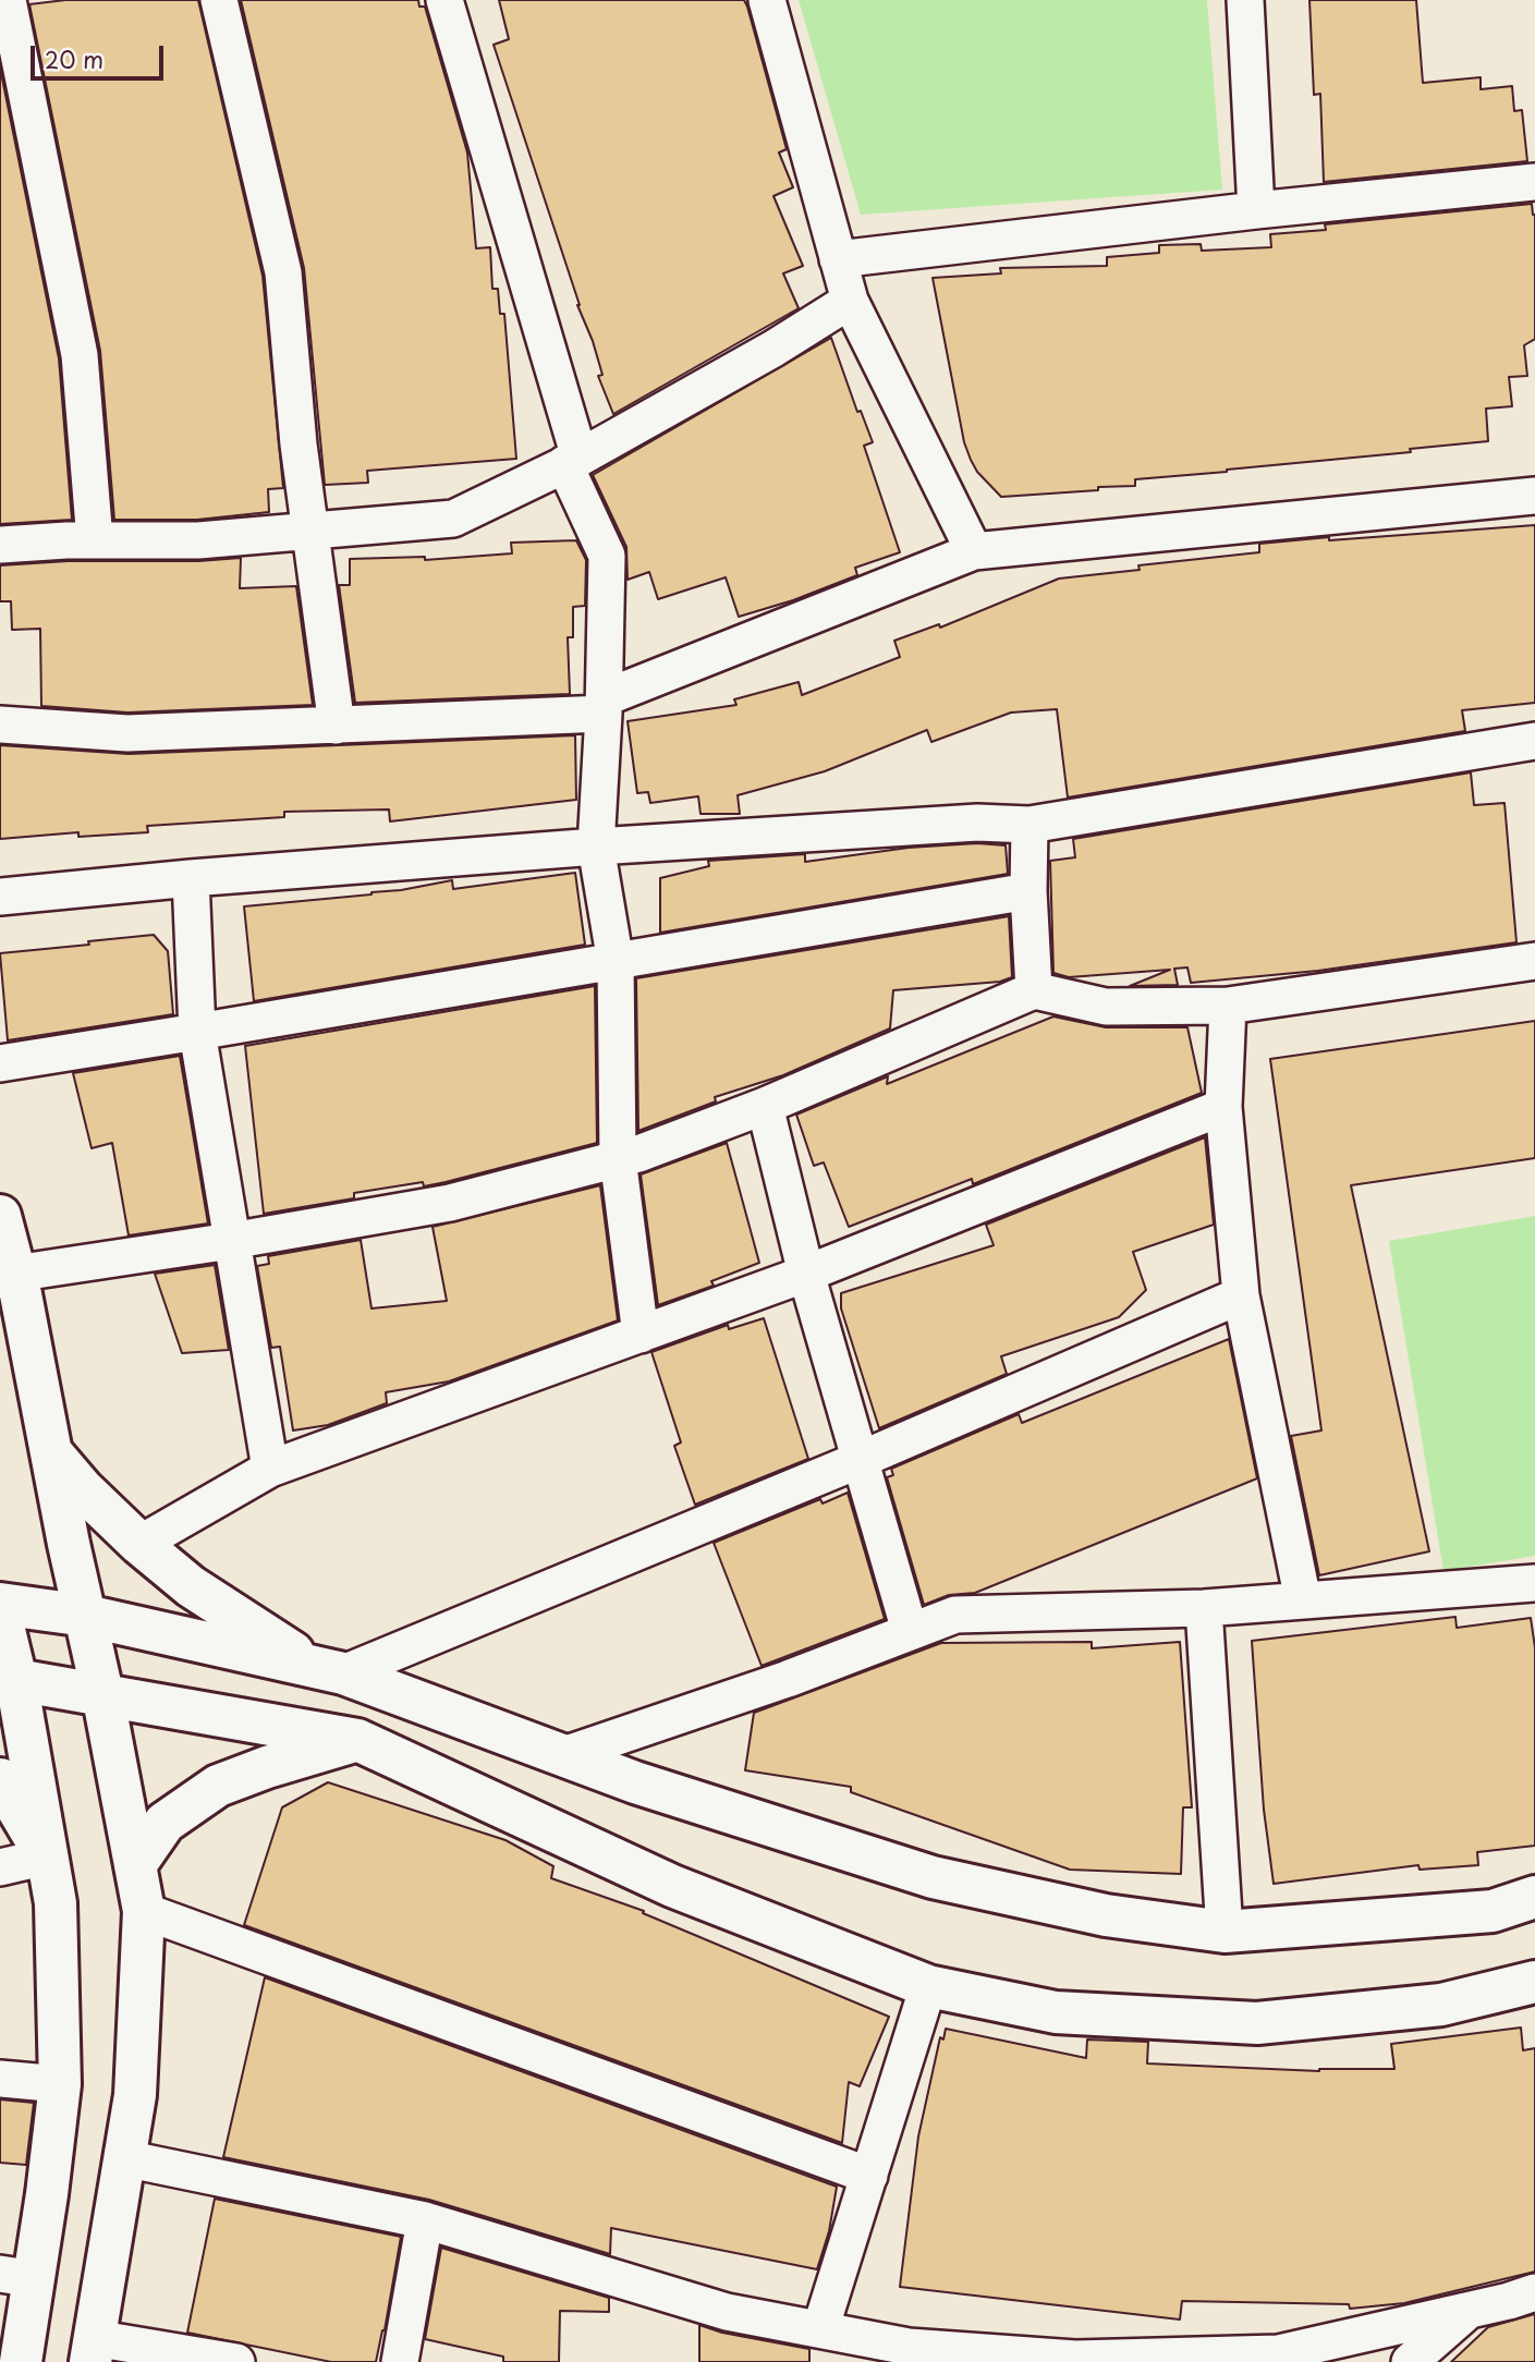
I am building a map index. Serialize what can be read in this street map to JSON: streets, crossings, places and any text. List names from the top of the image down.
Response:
{
  "scale_bar": "20 m"
}
